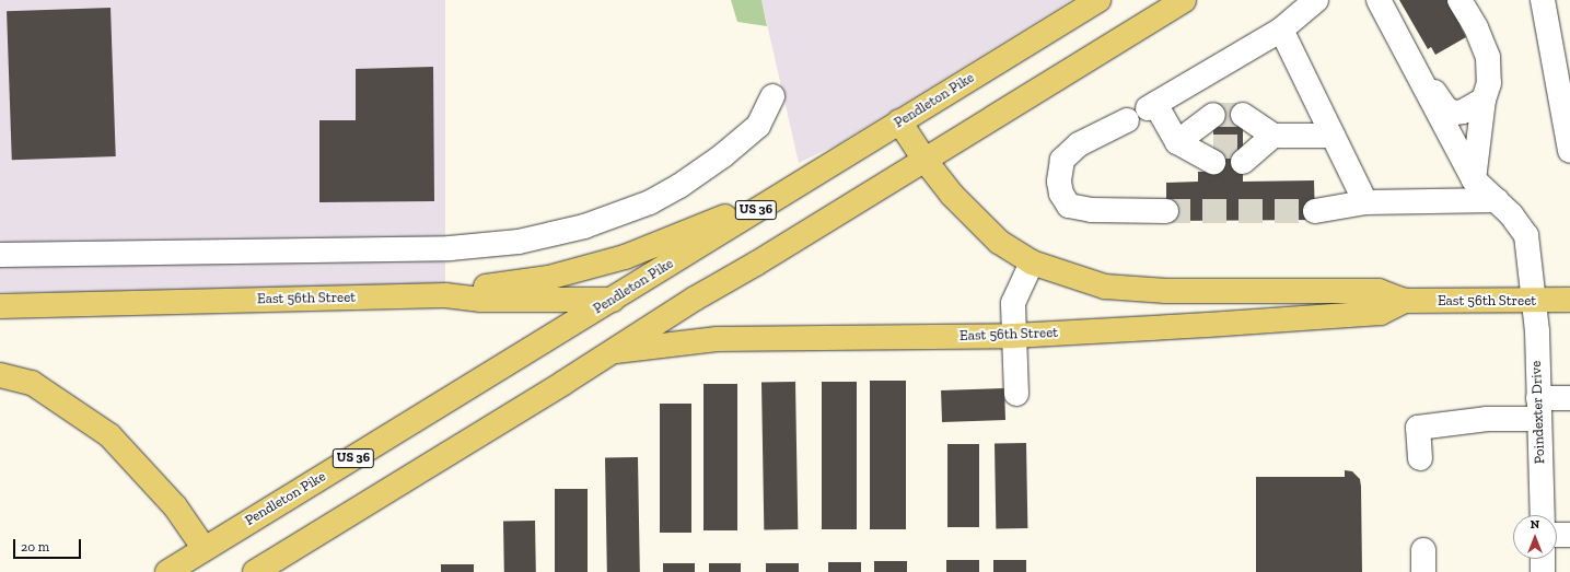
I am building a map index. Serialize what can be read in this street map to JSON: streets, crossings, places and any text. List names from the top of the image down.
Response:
{
  "streets": {
    "main road": ["Pendleton Pike", "US 36", "East 56th Street"],
    "street": ["Poindexter Drive"]
  },
  "crossings": [
    ["Pendleton Pike", "East 56th Street"],
    ["East 56th Street", "Poindexter Drive"]
  ],
  "scale_bar": "20 m",
  "north": "top"
}
